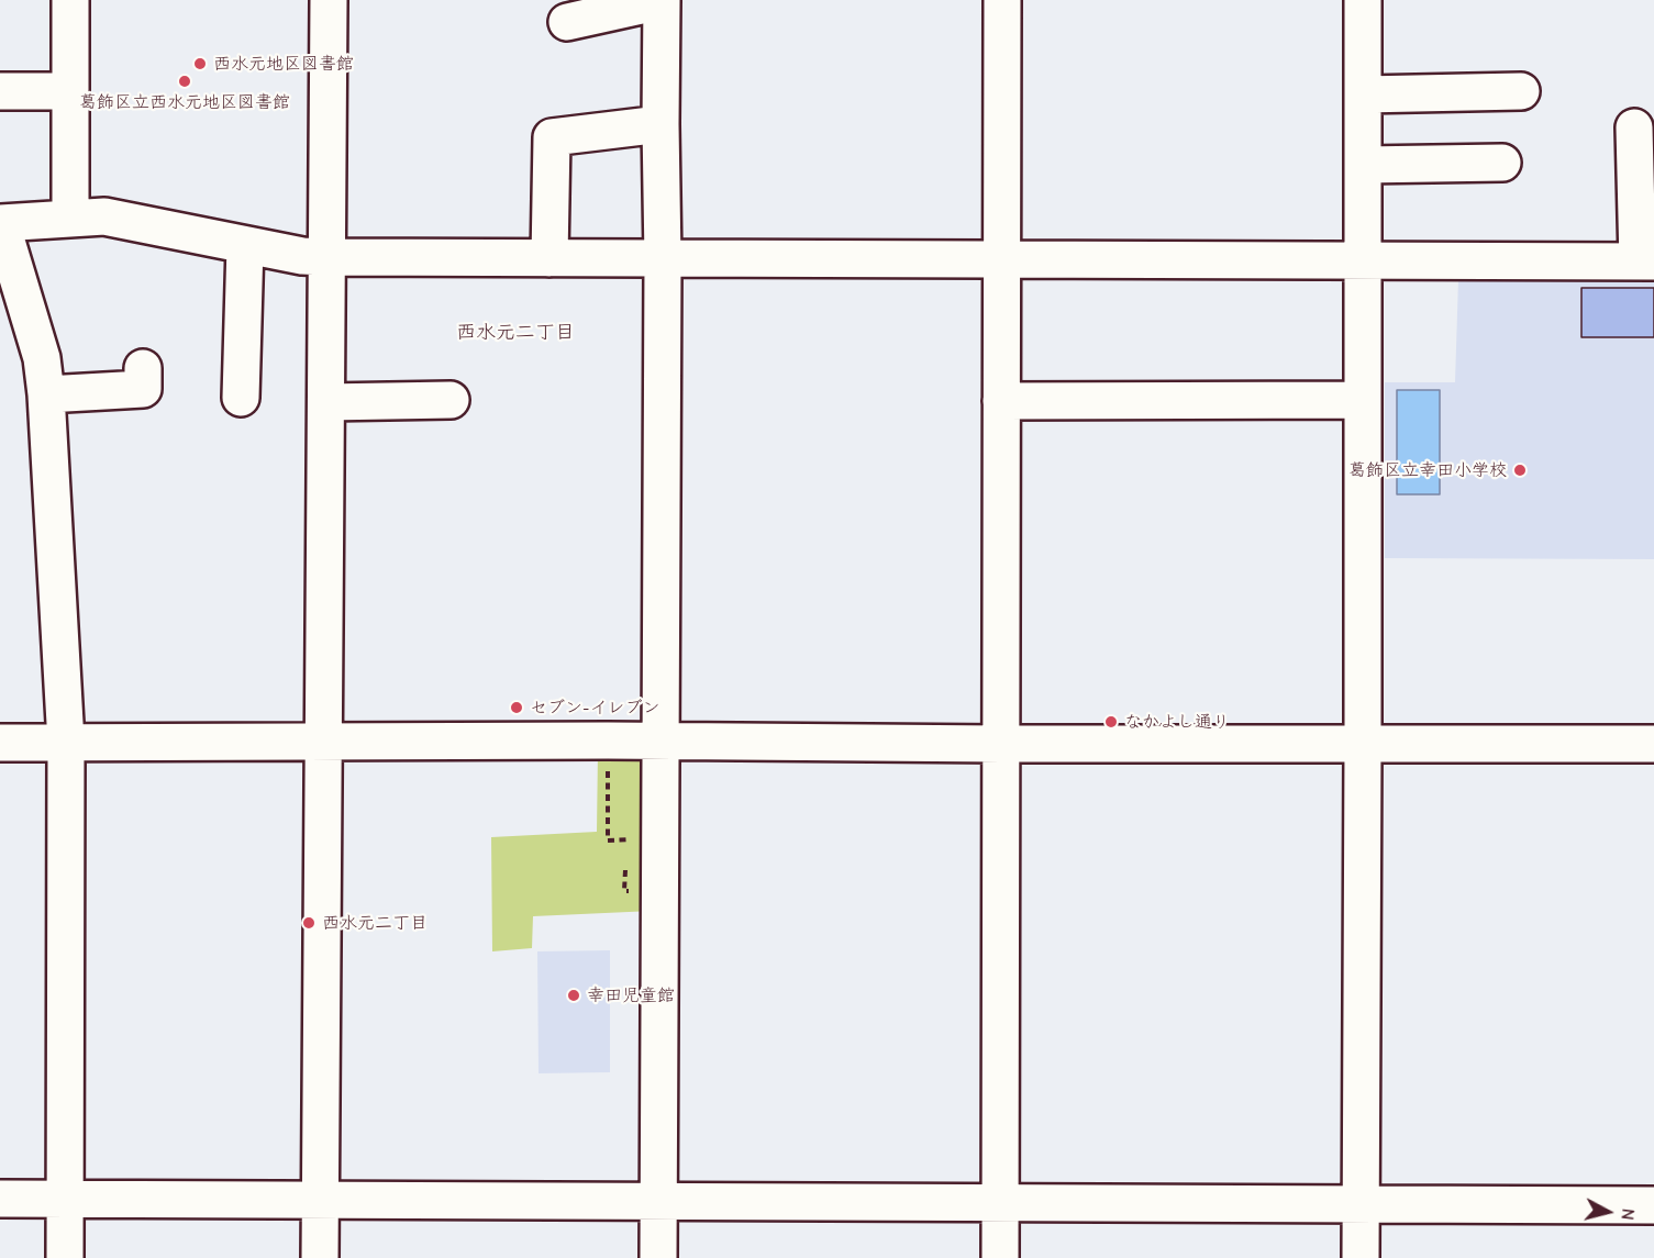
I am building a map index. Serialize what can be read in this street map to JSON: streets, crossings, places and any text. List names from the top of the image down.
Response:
{
  "districts": ["西水元二丁目"],
  "places": [
    "西水元地区図書館",
    "葛飾区立西水元地区図書館",
    "葛飾区立幸田小学校",
    "セブン-イレブン",
    "なかよし通り",
    "西水元二丁目",
    "幸田児童館"
  ],
  "north": "right"
}
